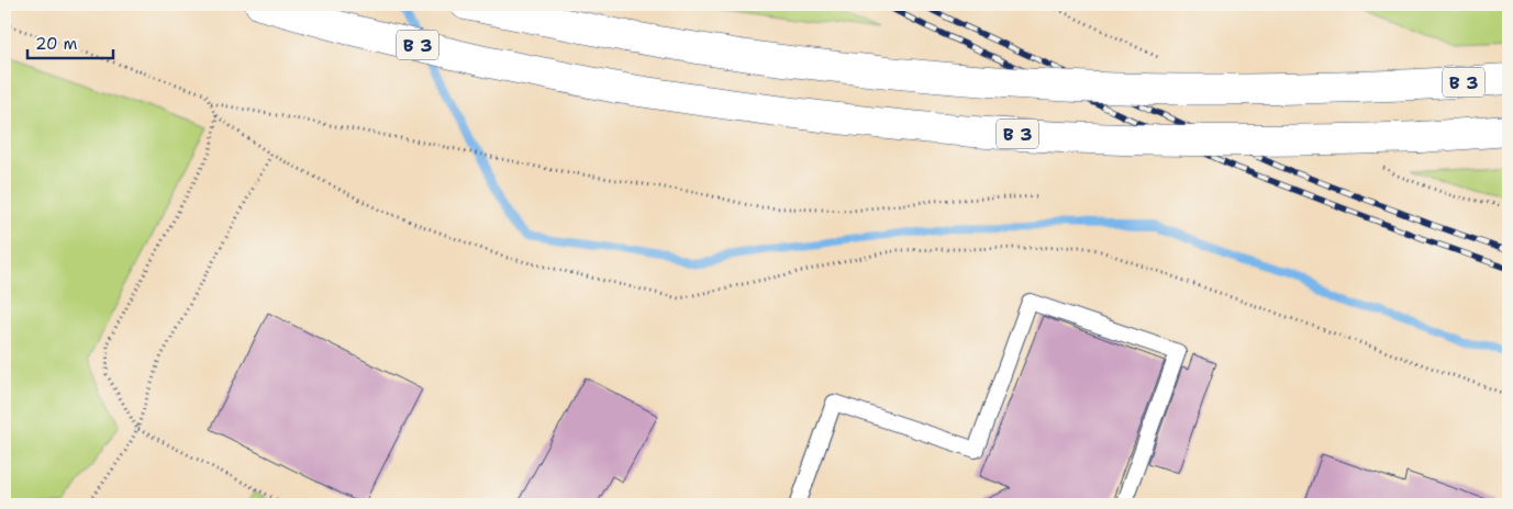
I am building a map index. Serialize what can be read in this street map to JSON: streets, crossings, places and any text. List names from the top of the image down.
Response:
{
  "streets": {
    "highway": ["B 3"]
  },
  "scale_bar": "20 m"
}
